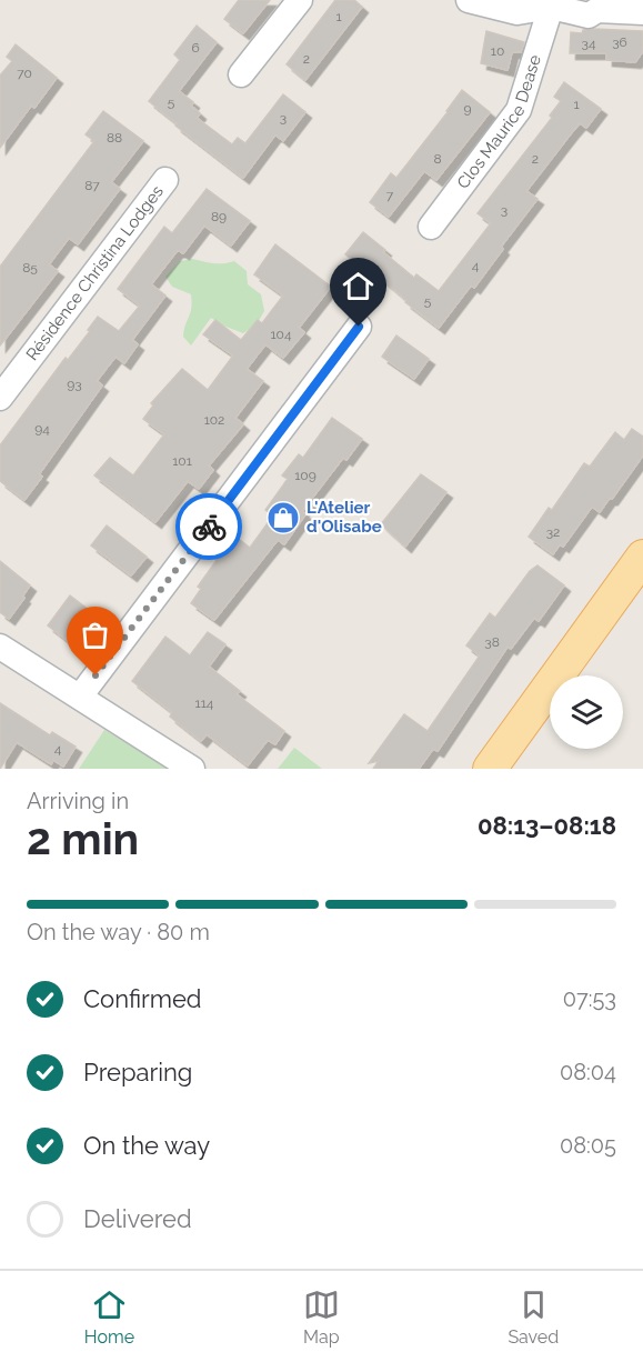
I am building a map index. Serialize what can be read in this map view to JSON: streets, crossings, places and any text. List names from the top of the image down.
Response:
{
  "streets": {
    "street": ["Clos Maurice Dease", "Résidence Christina Lodges"]
  },
  "places": {
    "shop": ["L'Atelier d'Olisabe"]
  },
  "house_numbers": [
    "1",
    "36",
    "34",
    "6",
    "10",
    "2",
    "70",
    "5",
    "1",
    "9",
    "3",
    "88",
    "8",
    "2",
    "87",
    "7",
    "3",
    "89",
    "4",
    "85",
    "5",
    "104",
    "93",
    "102",
    "94",
    "101",
    "109",
    "32",
    "38",
    "114",
    "4"
  ],
  "page": {
    "heading": ["2 min", "Arriving in", "08:13–08:18"],
    "bar": "On the way · 80 m",
    "list": [
      ["Confirmed", "07:53"],
      ["Preparing", "08:04"],
      ["On the way", "08:05"],
      "Delivered"
    ],
    "tabs": ["Home", "Map", "Saved"]
  }
}
